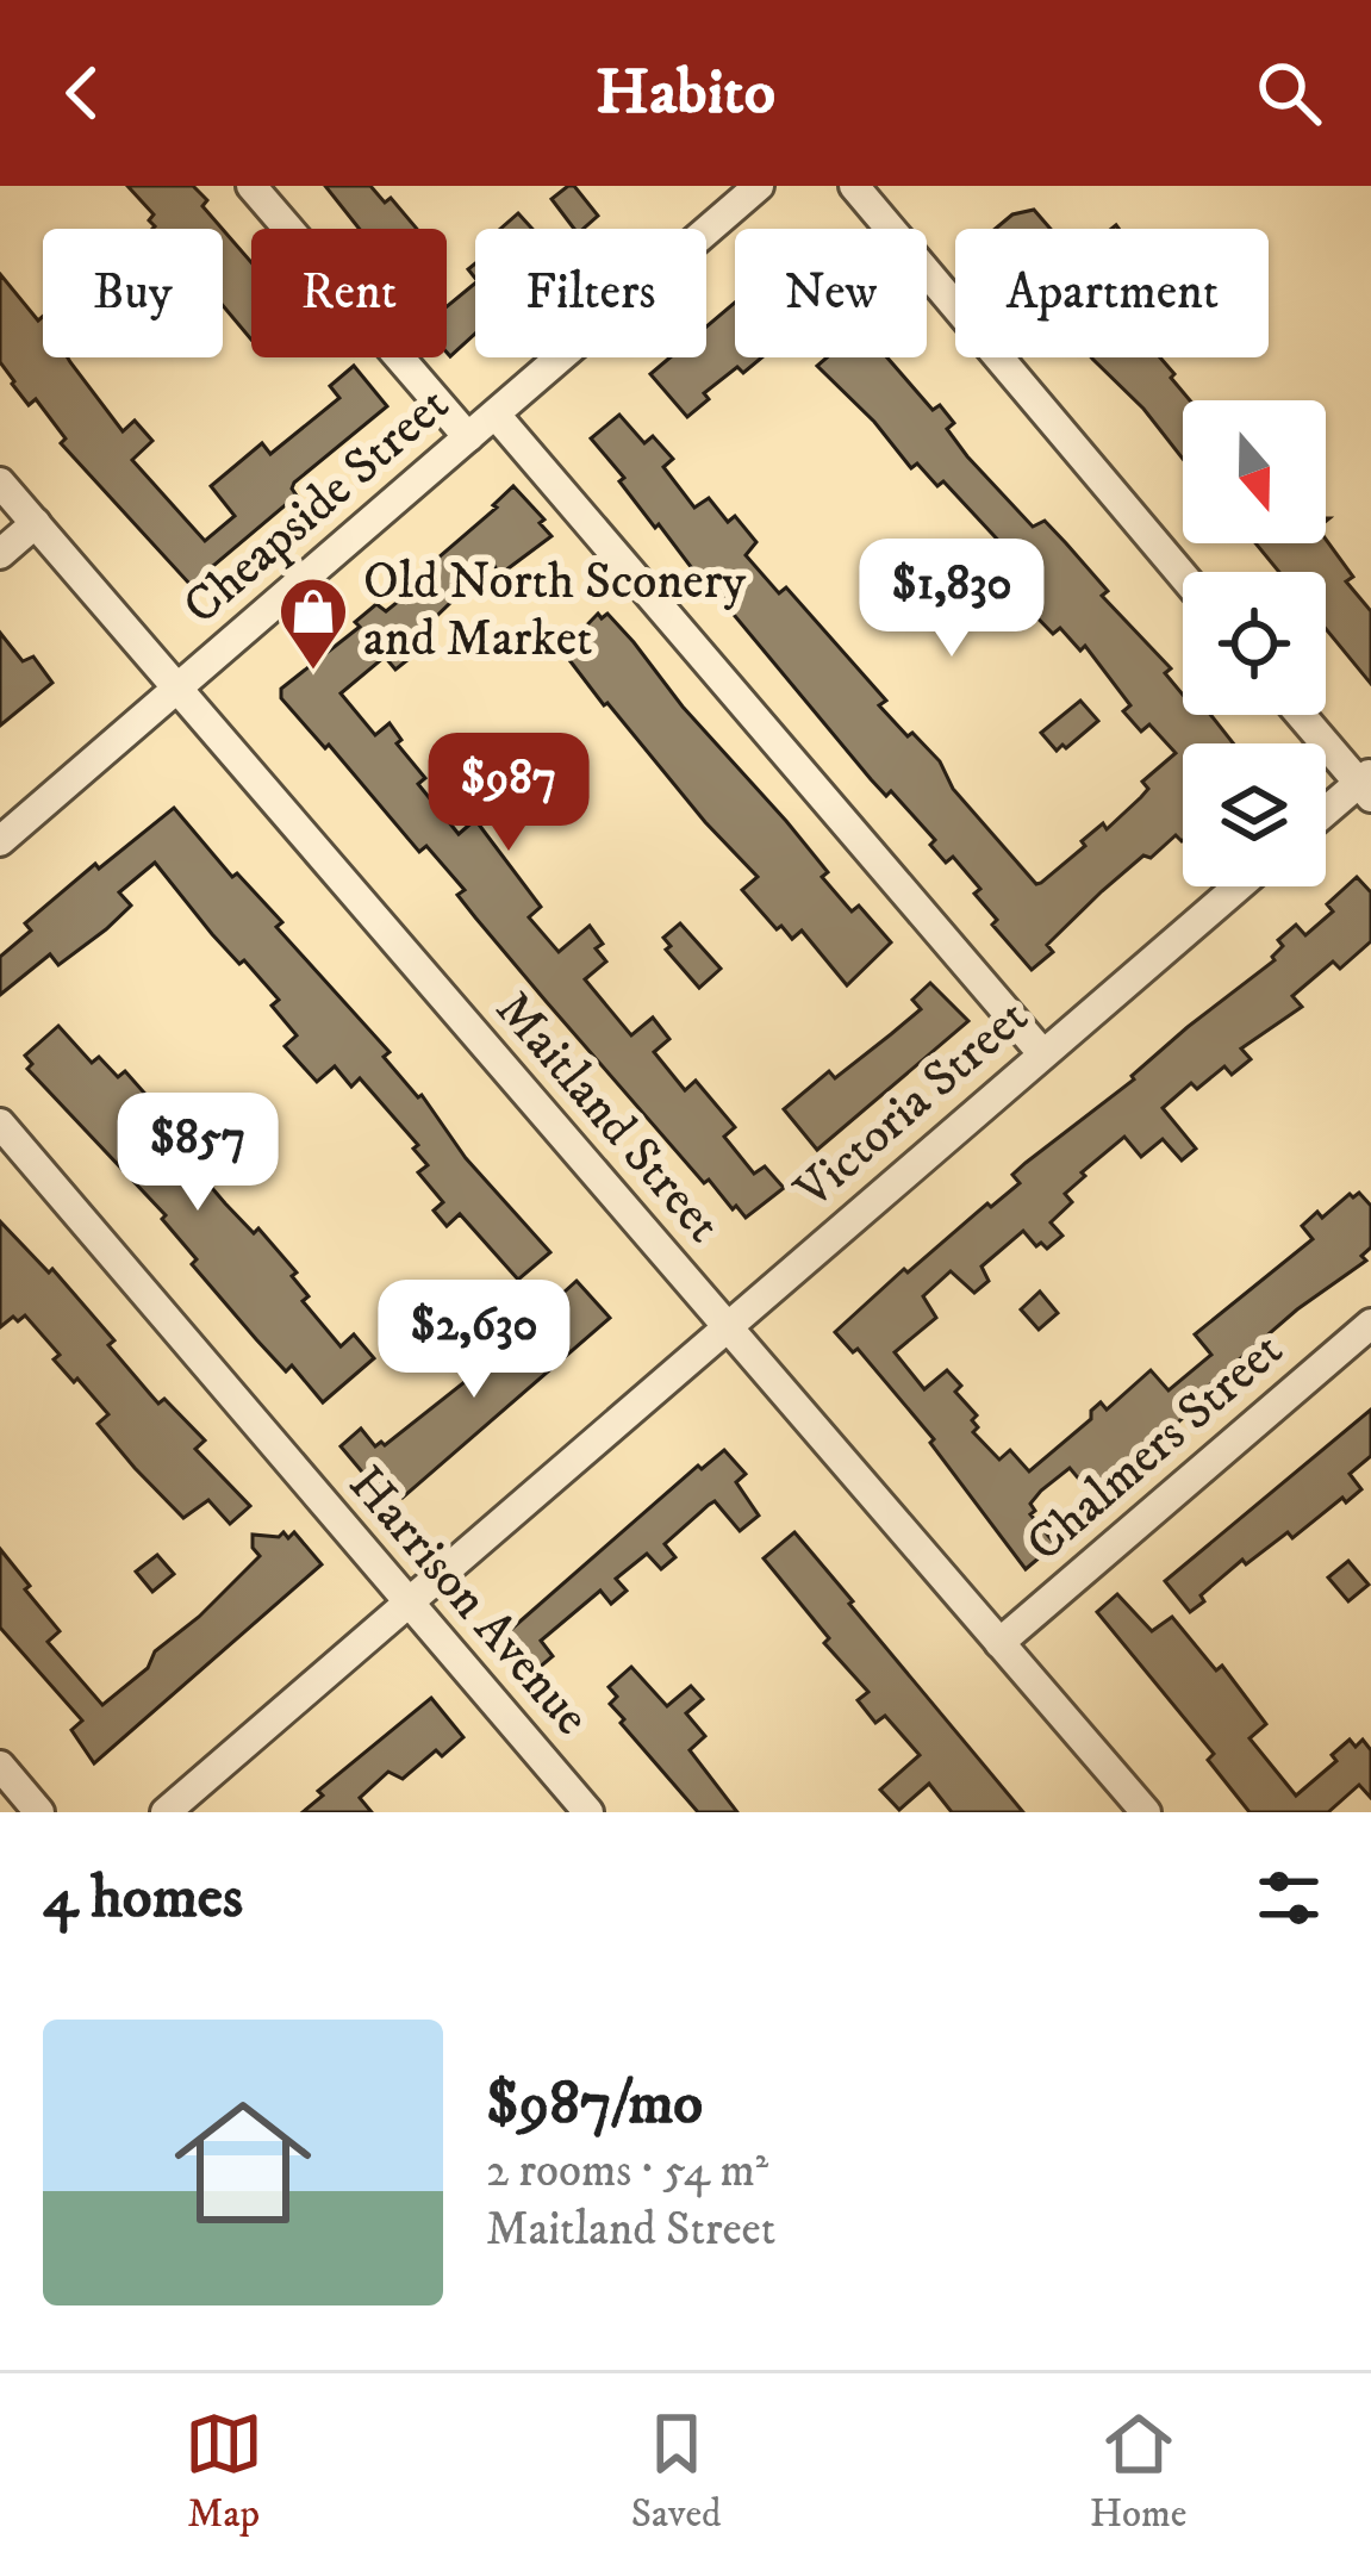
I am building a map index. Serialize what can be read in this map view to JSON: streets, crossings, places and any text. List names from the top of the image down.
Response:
{
  "streets": {
    "street": [
      "Cheapside Street",
      "Victoria Street",
      "Maitland Street",
      "Chalmers Street",
      "Harrison Avenue"
    ]
  },
  "crossings": [
    ["Cheapside Street", "Maitland Street"],
    ["Victoria Street", "Maitland Street"],
    ["Victoria Street", "Harrison Avenue"],
    ["Maitland Street", "Chalmers Street"]
  ],
  "places": {
    "shop": ["Old North Sconery and Market"]
  },
  "north": "bottom",
  "page": {
    "header": "Habito",
    "chip": [
      "Buy",
      "Rent",
      "Filters",
      "New",
      "Apartment"
    ],
    "price": [
      "$1,830",
      "$987",
      "$857",
      "$2,630"
    ],
    "heading": "4 homes",
    "list": [
      {
        "name": "$987/mo",
        "note": "2 rooms · 54 m² · Maitland Street"
      }
    ],
    "tabs": ["Map", "Saved", "Home"]
  }
}
